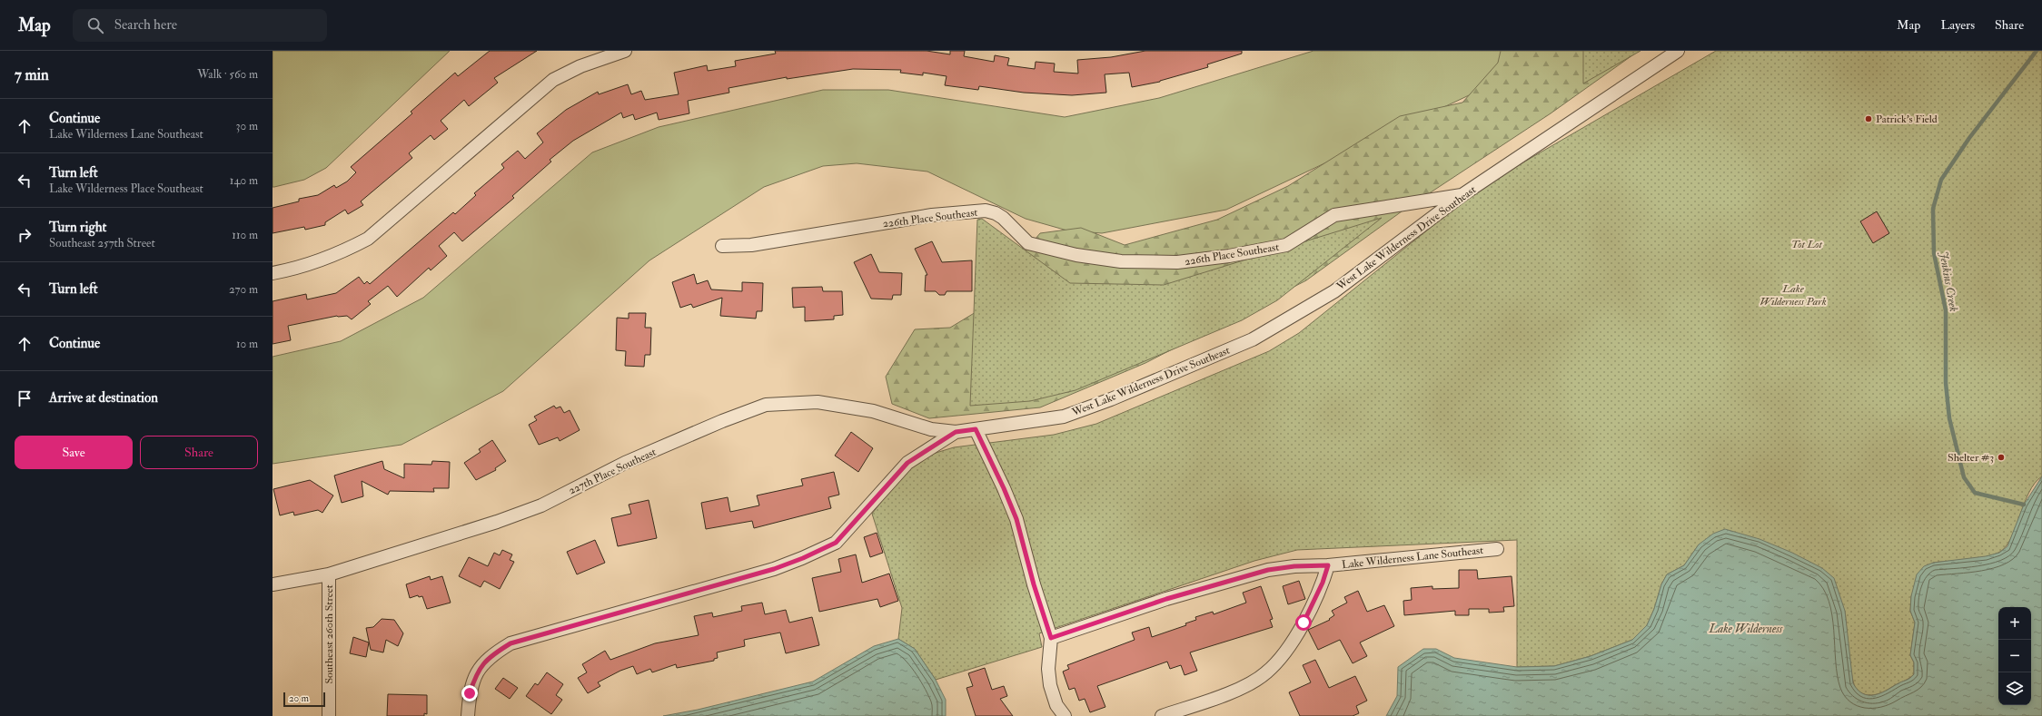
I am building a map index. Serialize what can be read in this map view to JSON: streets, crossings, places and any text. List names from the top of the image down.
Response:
{
  "streets": {
    "street": [
      "226th Place Southeast",
      "West Lake Wilderness Drive Southeast",
      "227th Place Southeast",
      "Lake Wilderness Lane Southeast",
      "Southeast 260th Street"
    ]
  },
  "crossings": [
    ["226th Place Southeast", "West Lake Wilderness Drive Southeast"],
    ["West Lake Wilderness Drive Southeast", "227th Place Southeast"],
    ["227th Place Southeast", "Southeast 260th Street"]
  ],
  "water": ["Jenkins Creek", "Lake Wilderness"],
  "parks": ["Tot Lot", "Lake Wilderness Park"],
  "places": ["Patrick's Field", "Shelter #3"],
  "scale_bar": "20 m",
  "page": {
    "header": "Map",
    "search": "Search here",
    "nav": ["Map", "Layers", "Share"],
    "heading": ["7 min", "Walk · 560 m"],
    "list": [
      ["Continue", "Lake Wilderness Lane Southeast", "30 m"],
      ["Turn left", "Lake Wilderness Place Southeast", "140 m"],
      ["Turn right", "Southeast 257th Street", "110 m"],
      ["Turn left", "270 m"],
      ["Continue", "10 m"],
      "Arrive at destination"
    ],
    "buttons": ["Save", "Share"],
    "map_buttons": ["+", "−"],
    "scale": "20 m"
  }
}
